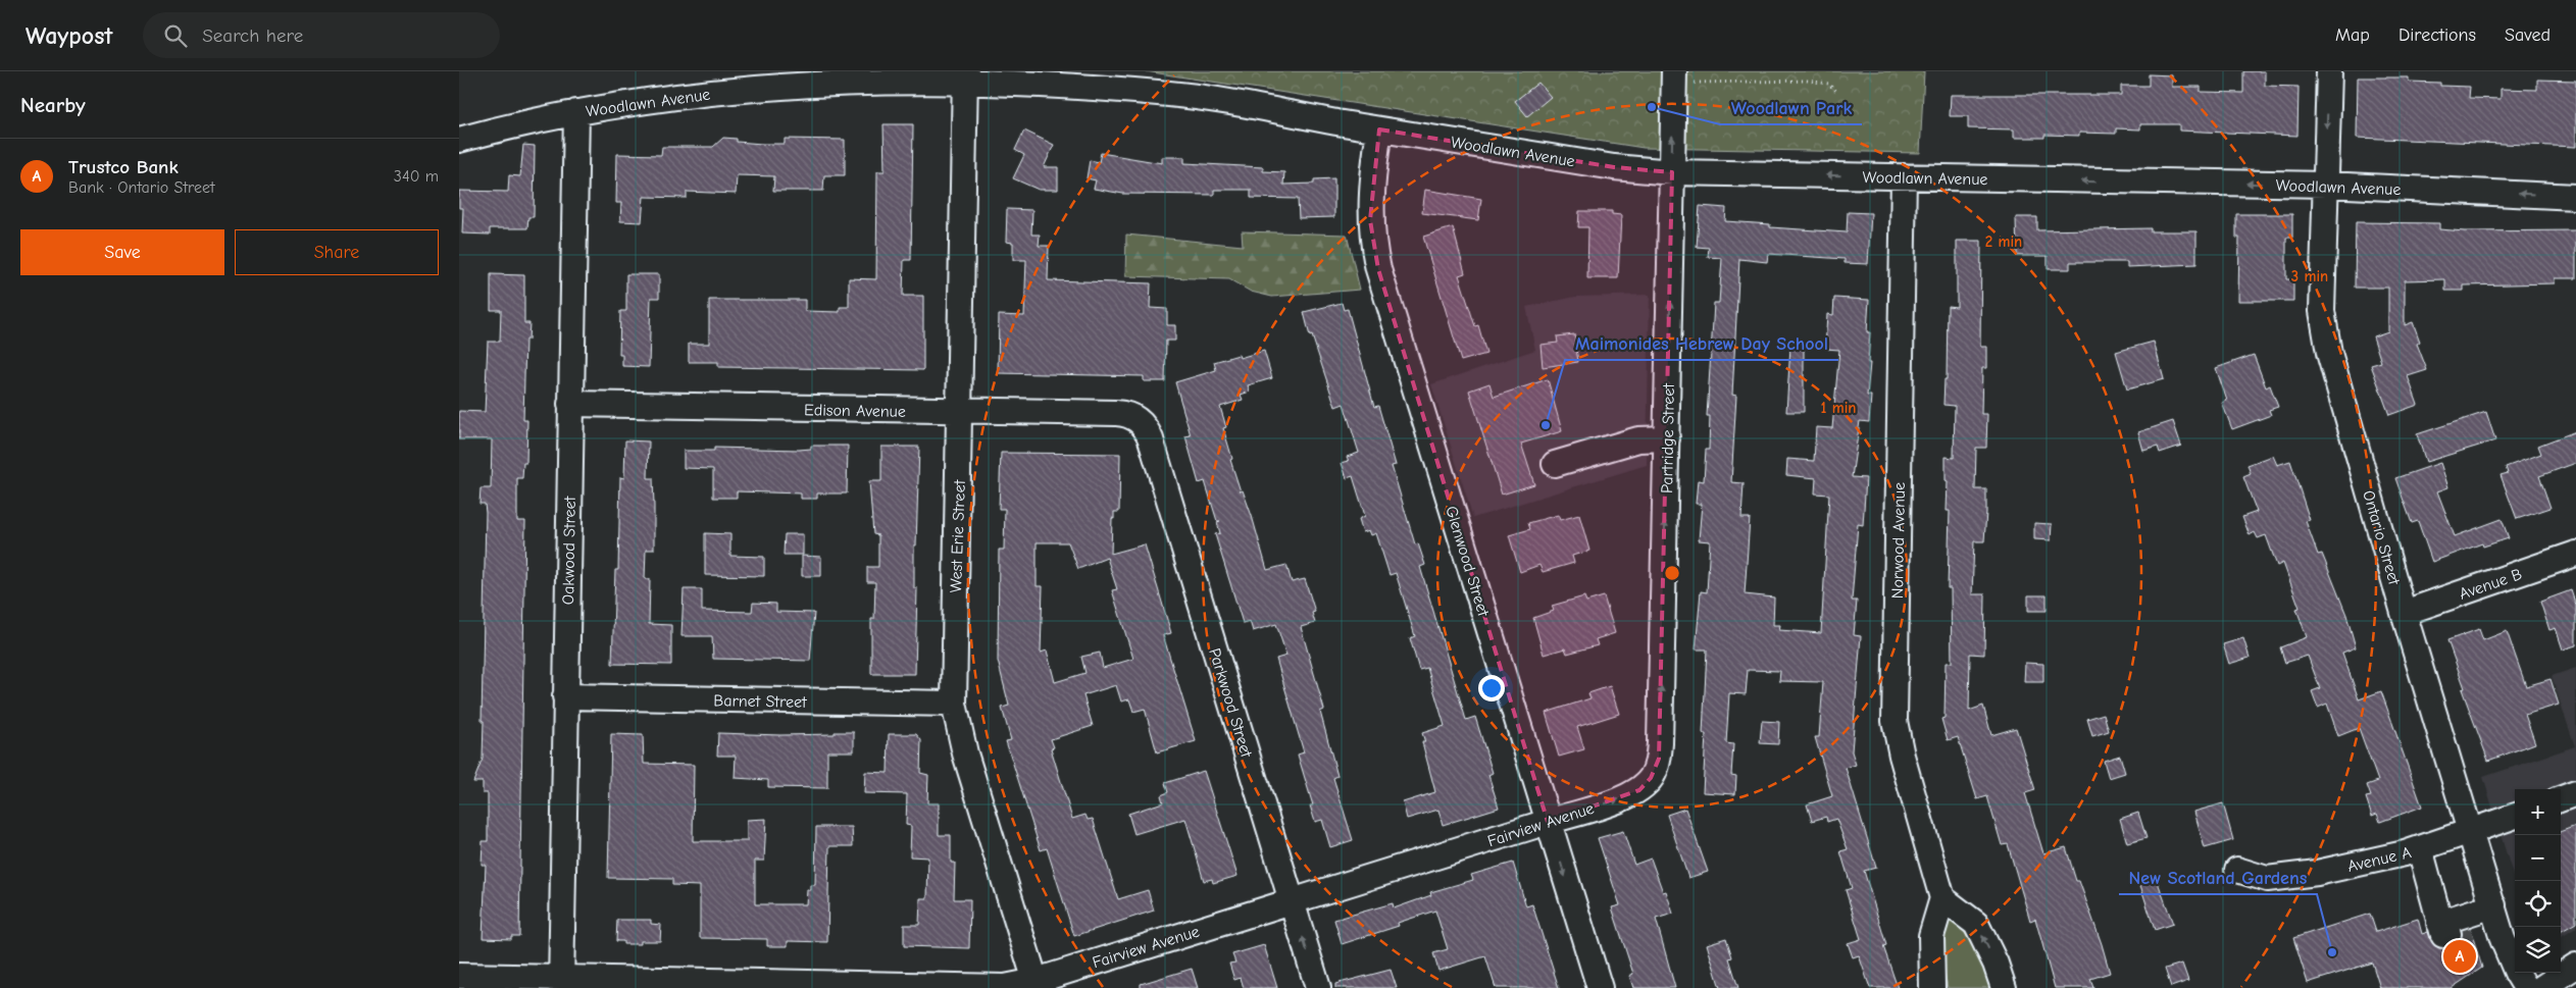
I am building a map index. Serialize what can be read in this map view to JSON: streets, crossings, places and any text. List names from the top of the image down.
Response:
{
  "streets": {
    "street": [
      "Woodlawn Avenue",
      "Edison Avenue",
      "Partridge Street",
      "West Erie Street",
      "Ontario Street",
      "Norwood Avenue",
      "Oakwood Street",
      "Glenwood Street",
      "Avenue B",
      "Barnet Street",
      "Parkwood Street",
      "Fairview Avenue",
      "Avenue A"
    ]
  },
  "crossings": [
    ["Woodlawn Avenue", "Partridge Street"],
    ["Woodlawn Avenue", "West Erie Street"],
    ["Woodlawn Avenue", "Ontario Street"],
    ["Woodlawn Avenue", "Norwood Avenue"],
    ["Woodlawn Avenue", "Oakwood Street"],
    ["Woodlawn Avenue", "Glenwood Street"],
    ["Edison Avenue", "West Erie Street"],
    ["Edison Avenue", "Oakwood Street"],
    ["Edison Avenue", "Parkwood Street"],
    ["Partridge Street", "Fairview Avenue"],
    ["West Erie Street", "Barnet Street"],
    ["West Erie Street", "Fairview Avenue"],
    ["Ontario Street", "Avenue B"],
    ["Ontario Street", "Avenue A"],
    ["Oakwood Street", "Barnet Street"],
    ["Oakwood Street", "Fairview Avenue"],
    ["Glenwood Street", "Fairview Avenue"],
    ["Parkwood Street", "Fairview Avenue"]
  ],
  "one_way": ["Woodlawn Avenue", "Partridge Street"],
  "places": ["Woodlawn Park", "Maimonides Hebrew Day School", "New Scotland Gardens"],
  "page": {
    "header": "Waypost",
    "search": "Search here",
    "nav": ["Map", "Directions", "Saved"],
    "heading": "Nearby",
    "list": [
      {
        "mark": "A",
        "name": "Trustco Bank",
        "note": "Bank · Ontario Street",
        "value": "340 m"
      }
    ],
    "buttons": ["Save", "Share"],
    "map_buttons": ["+", "−"],
    "pins": "A"
  },
  "rings": ["2 min", "3 min", "1 min"]
}
